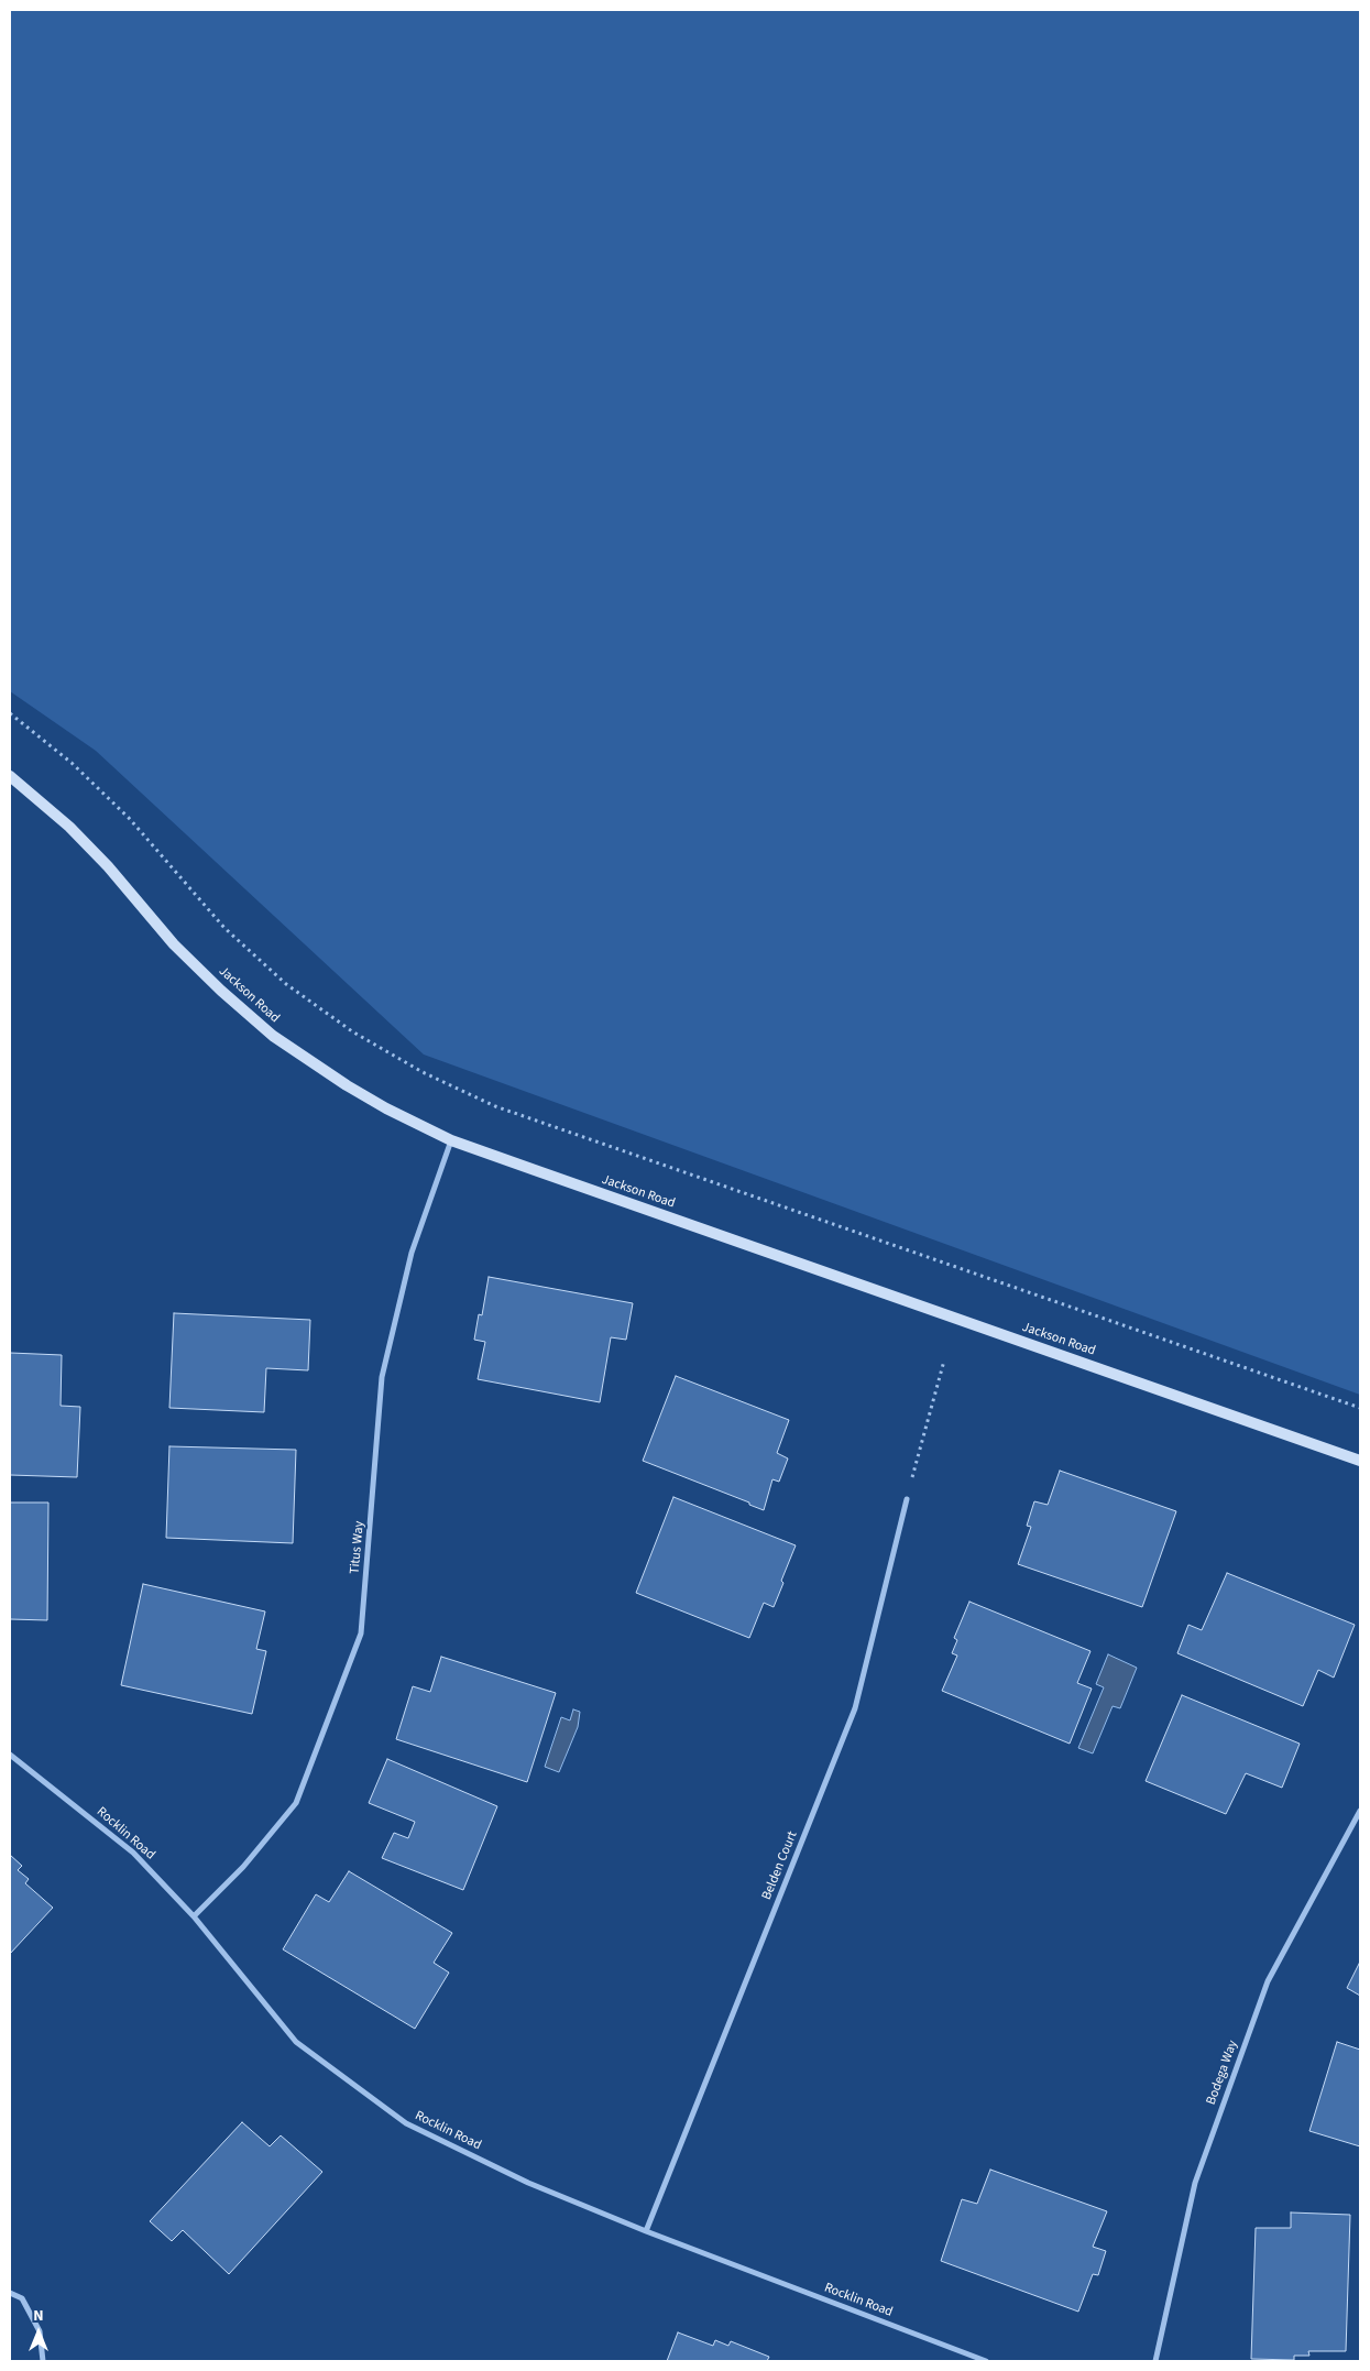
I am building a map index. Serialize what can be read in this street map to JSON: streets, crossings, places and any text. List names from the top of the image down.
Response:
{
  "streets": {
    "street": [
      "Jackson Road",
      "Titus Way",
      "Rocklin Road",
      "Belden Court",
      "Bodega Way"
    ]
  },
  "crossings": [
    ["Jackson Road", "Titus Way"],
    ["Titus Way", "Rocklin Road"],
    ["Rocklin Road", "Belden Court"]
  ],
  "north": "top"
}
